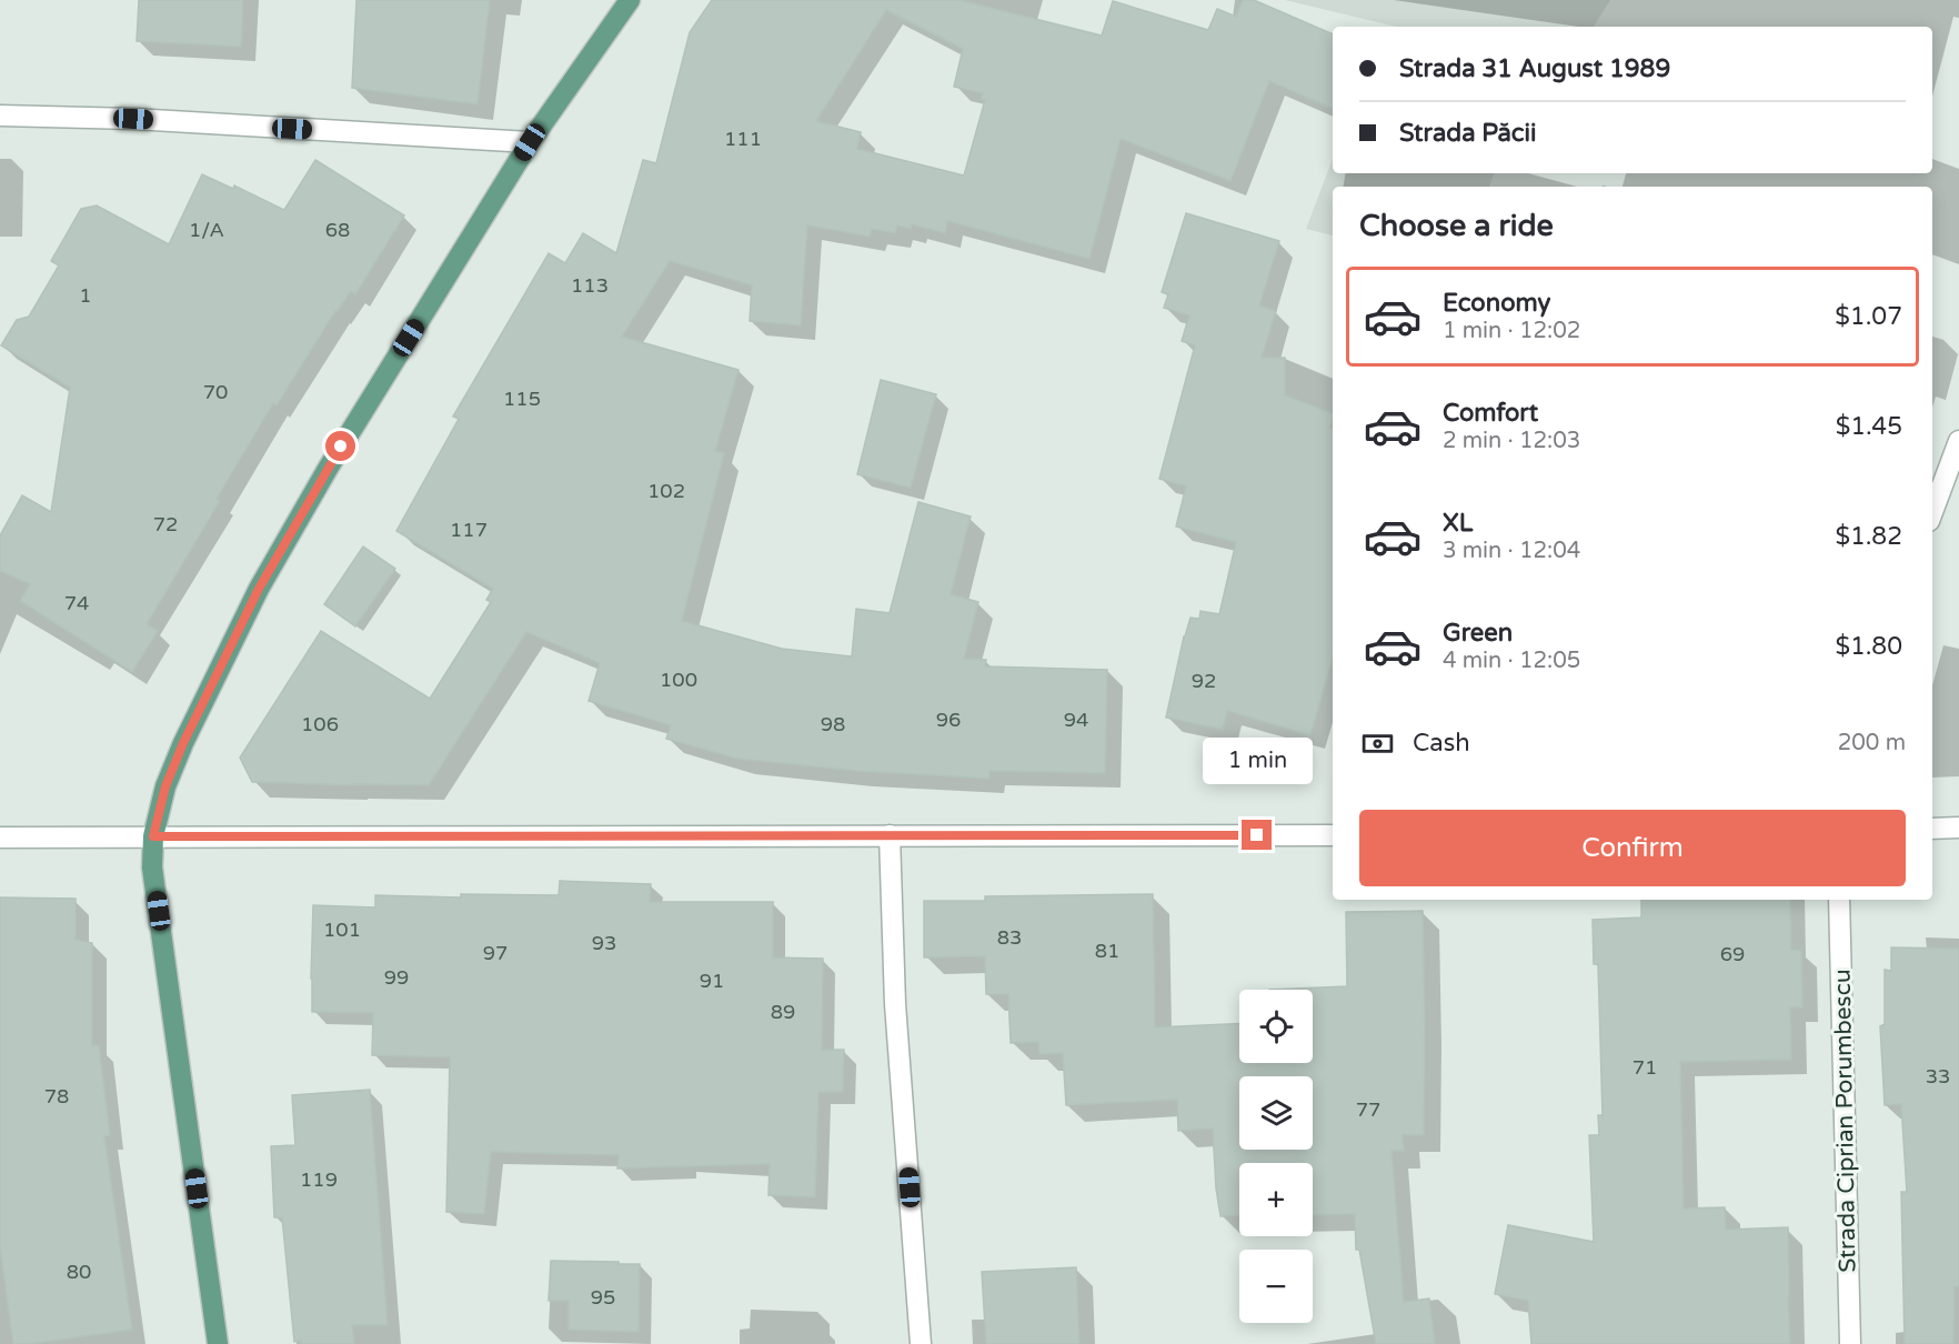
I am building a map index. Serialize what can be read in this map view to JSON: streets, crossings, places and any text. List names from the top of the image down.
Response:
{
  "streets": {
    "street": ["Strada Ciprian Porumbescu"]
  },
  "house_numbers": [
    "111",
    "1/A",
    "68",
    "113",
    "1",
    "70",
    "115",
    "102",
    "72",
    "117",
    "74",
    "100",
    "92",
    "96",
    "94",
    "106",
    "98",
    "101",
    "83",
    "93",
    "81",
    "97",
    "69",
    "99",
    "91",
    "89",
    "71",
    "33",
    "78",
    "77",
    "119",
    "80",
    "95"
  ],
  "page": {
    "banner": ["Strada 31 August 1989", "Strada Păcii"],
    "heading": "Choose a ride",
    "list": [
      {
        "name": "Economy",
        "note": "1 min · 12:02",
        "value": "$1.07"
      },
      {
        "name": "Comfort",
        "note": "2 min · 12:03",
        "value": "$1.45"
      },
      {
        "name": "XL",
        "note": "3 min · 12:04",
        "value": "$1.82"
      },
      {
        "name": "Green",
        "note": "4 min · 12:05",
        "value": "$1.80"
      }
    ],
    "pay": ["Cash", "200 m"],
    "bubble": "1 min",
    "buttons": "Confirm",
    "map_buttons": ["+", "−"]
  }
}
